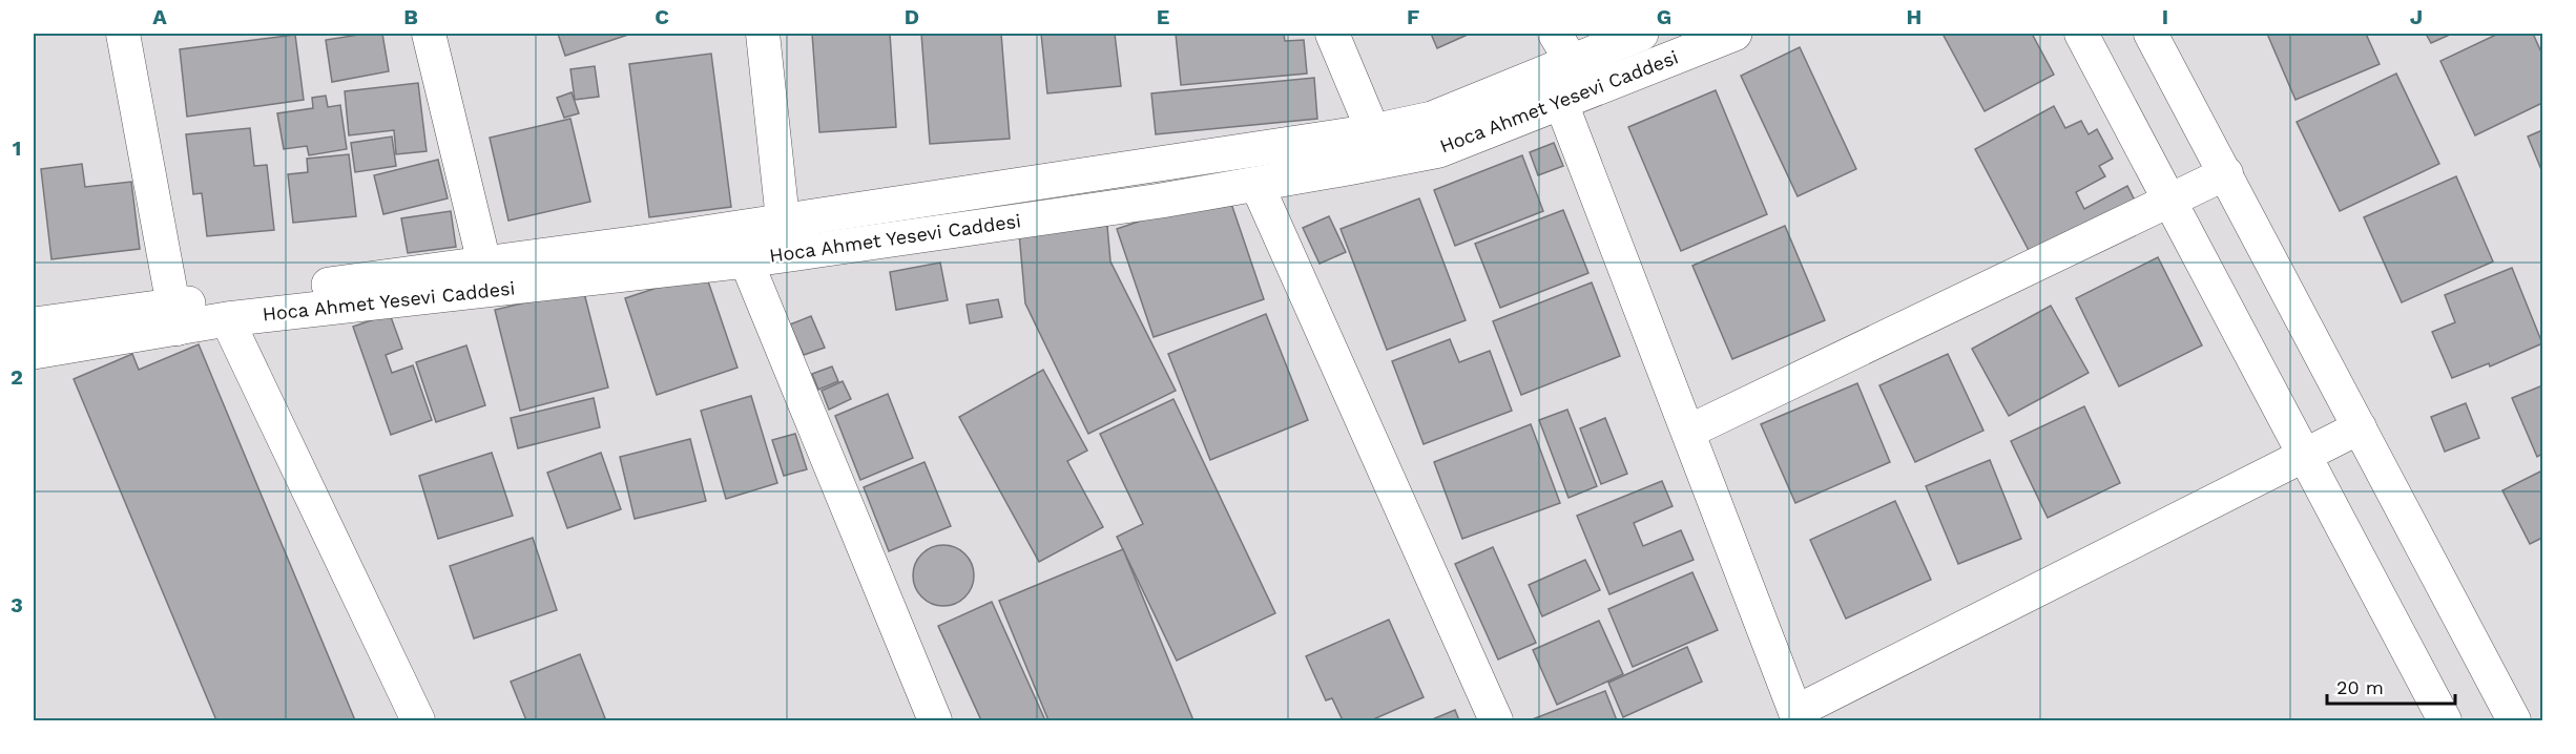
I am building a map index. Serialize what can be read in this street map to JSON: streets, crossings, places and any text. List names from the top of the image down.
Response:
{
  "streets": {
    "street": ["Hoca Ahmet Yesevi Caddesi"]
  },
  "scale_bar": "20 m",
  "grid": {
    "columns": [
      "A",
      "B",
      "C",
      "D",
      "E",
      "F",
      "G",
      "H",
      "I",
      "J"
    ],
    "rows": ["1", "2", "3"]
  }
}
